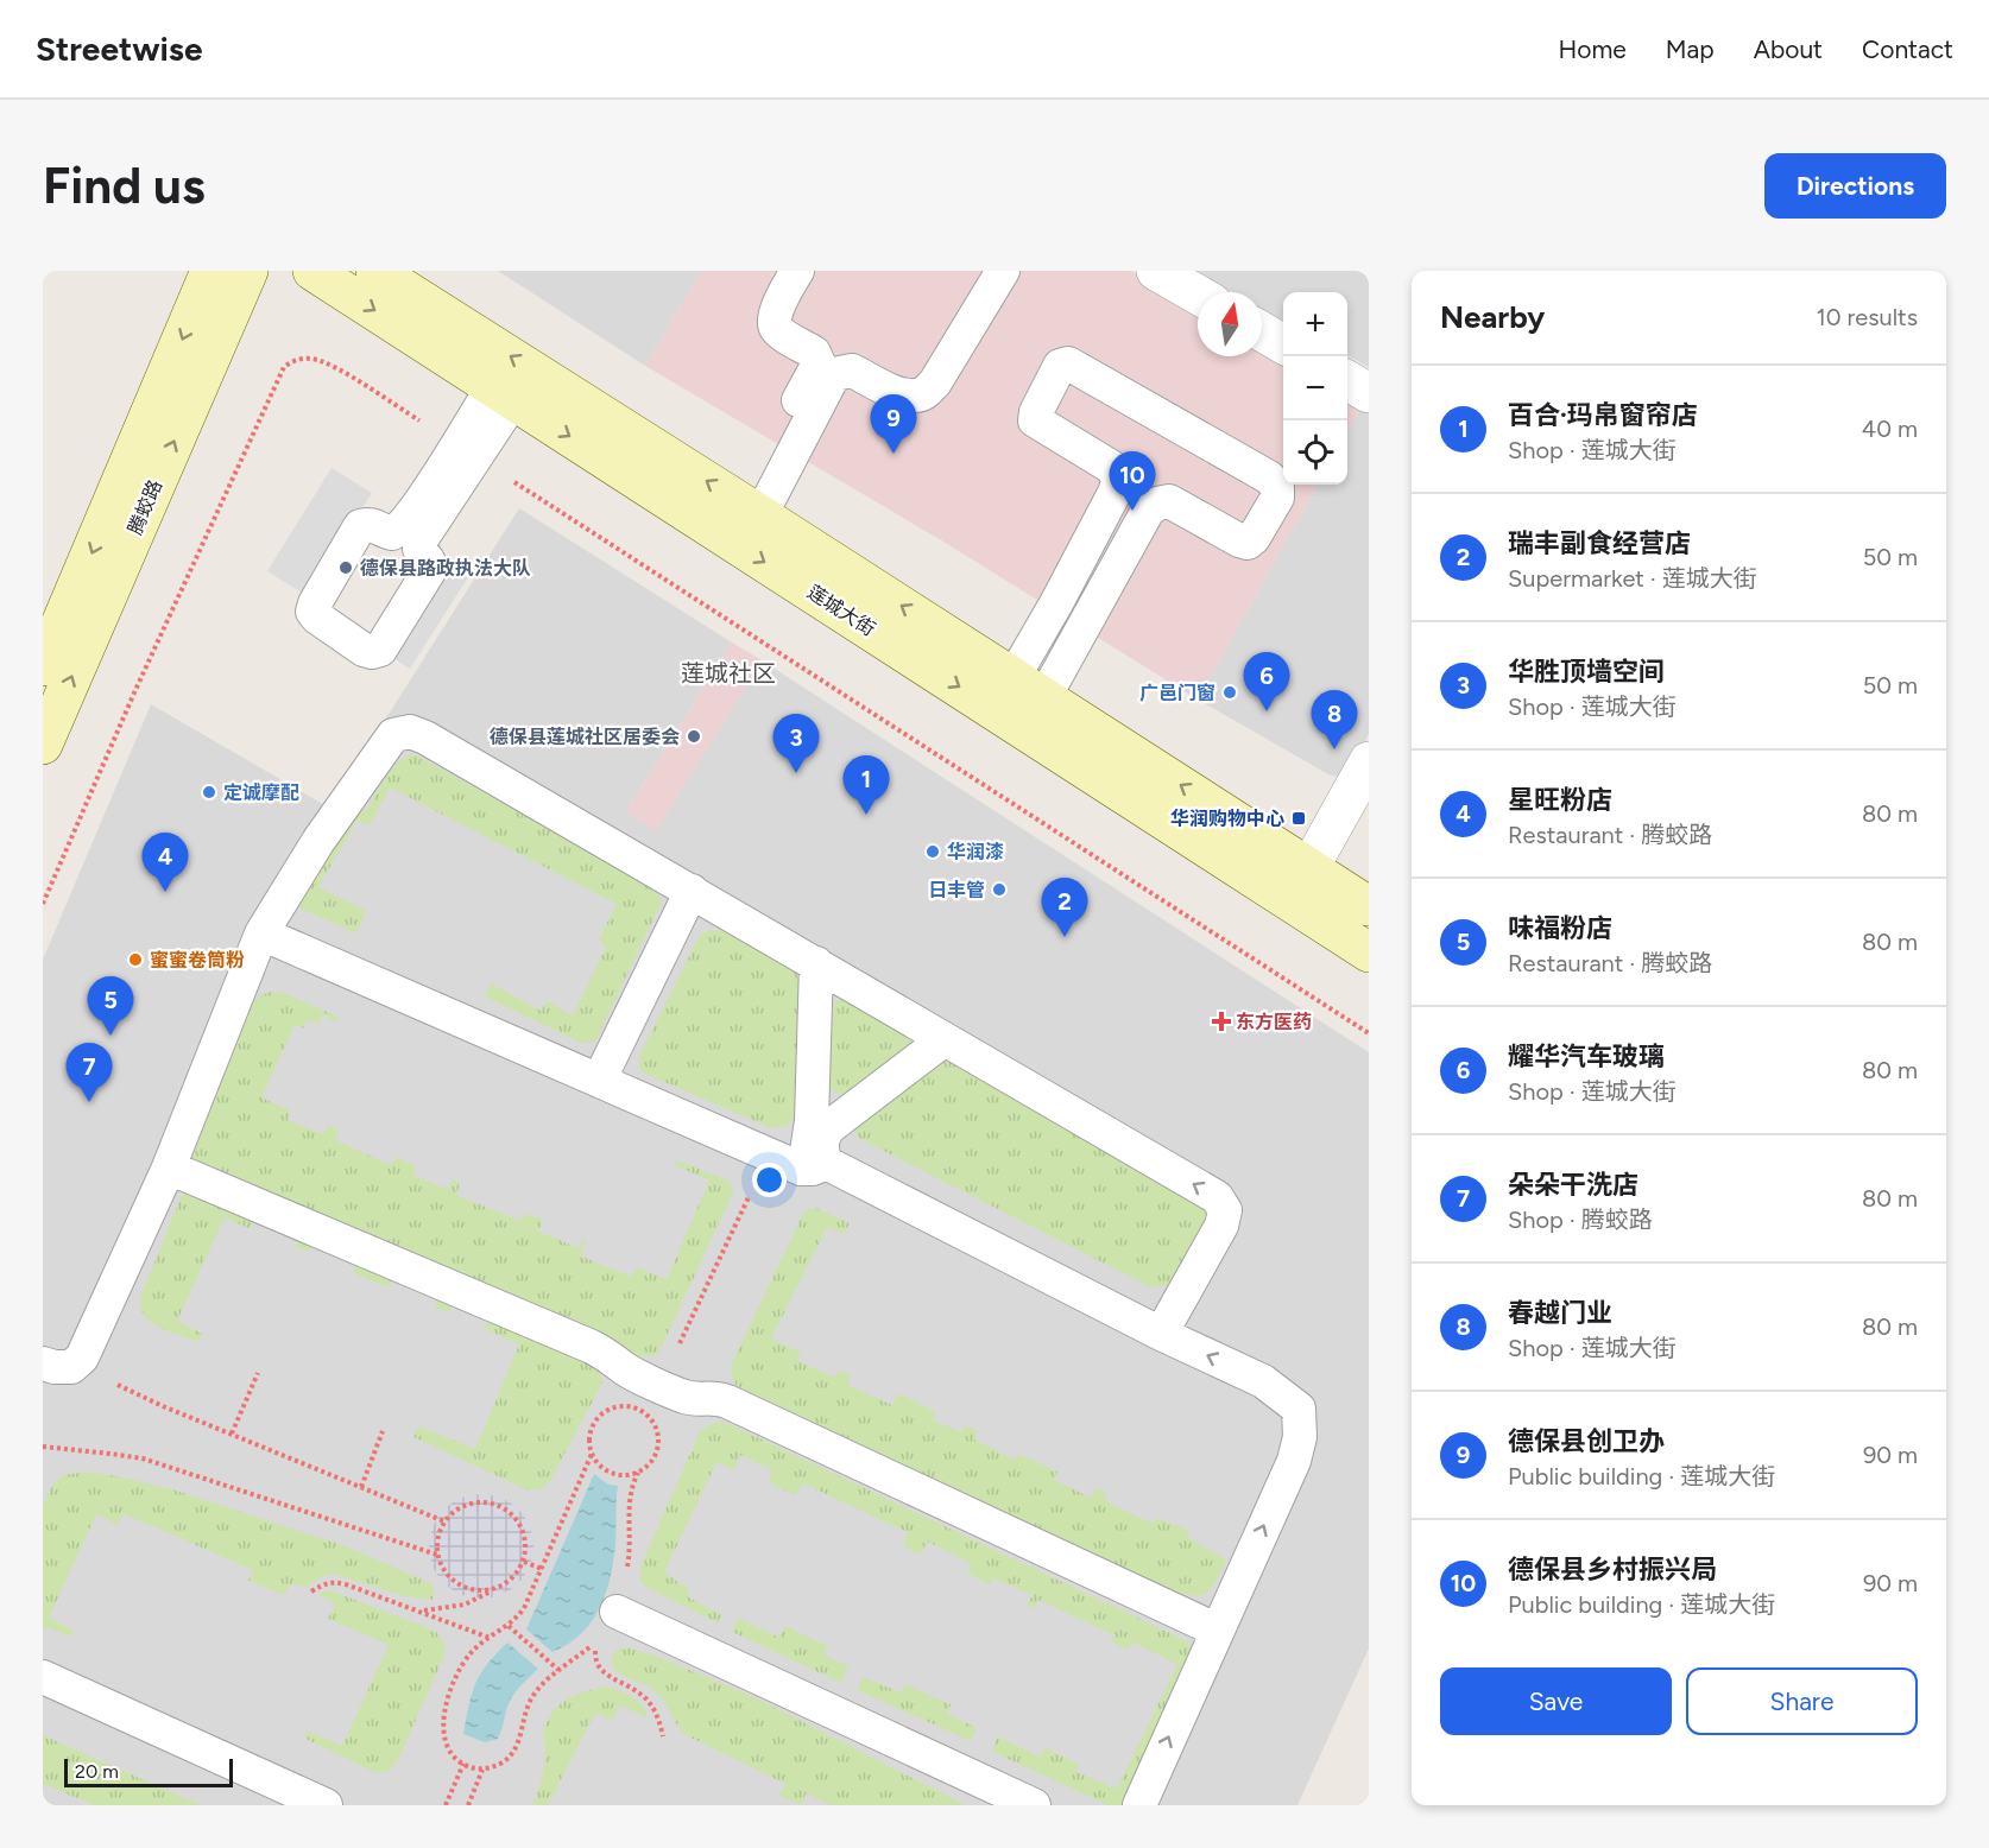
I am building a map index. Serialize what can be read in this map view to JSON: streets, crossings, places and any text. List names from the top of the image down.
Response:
{
  "streets": {
    "main road": ["腾蛟路", "莲城大街"]
  },
  "districts": ["莲城社区"],
  "places": {
    "other": [
      "德保县路政执法大队",
      "广邑门窗",
      "德保县莲城社区居委会",
      "定诚摩配",
      "华润漆",
      "日丰管",
      "蜜蜜卷筒粉"
    ],
    "transit": ["华润购物中心"],
    "health": ["东方医药"]
  },
  "scale_bar": "20 m",
  "north": "top",
  "page": {
    "header": "Streetwise",
    "nav": [
      "Home",
      "Map",
      "About",
      "Contact"
    ],
    "buttons": [
      "Directions",
      ["Save", "Share"]
    ],
    "title": "Find us",
    "heading": ["Nearby", "10 results"],
    "map_buttons": ["+", "−"],
    "list": [
      {
        "mark": "1",
        "name": "百合·玛帛窗帘店",
        "note": "Shop · 莲城大街",
        "value": "40 m"
      },
      {
        "mark": "2",
        "name": "瑞丰副食经营店",
        "note": "Supermarket · 莲城大街",
        "value": "50 m"
      },
      {
        "mark": "3",
        "name": "华胜顶墙空间",
        "note": "Shop · 莲城大街",
        "value": "50 m"
      },
      {
        "mark": "4",
        "name": "星旺粉店",
        "note": "Restaurant · 腾蛟路",
        "value": "80 m"
      },
      {
        "mark": "5",
        "name": "味福粉店",
        "note": "Restaurant · 腾蛟路",
        "value": "80 m"
      },
      {
        "mark": "6",
        "name": "耀华汽车玻璃",
        "note": "Shop · 莲城大街",
        "value": "80 m"
      },
      {
        "mark": "7",
        "name": "朵朵干洗店",
        "note": "Shop · 腾蛟路",
        "value": "80 m"
      },
      {
        "mark": "8",
        "name": "春越门业",
        "note": "Shop · 莲城大街",
        "value": "80 m"
      },
      {
        "mark": "9",
        "name": "德保县创卫办",
        "note": "Public building · 莲城大街",
        "value": "90 m"
      },
      {
        "mark": "10",
        "name": "德保县乡村振兴局",
        "note": "Public building · 莲城大街",
        "value": "90 m"
      }
    ],
    "pins": [
      "9",
      "10",
      "6",
      "8",
      "3",
      "1",
      "4",
      "2",
      "5",
      "7"
    ],
    "scale": "20 m"
  }
}
